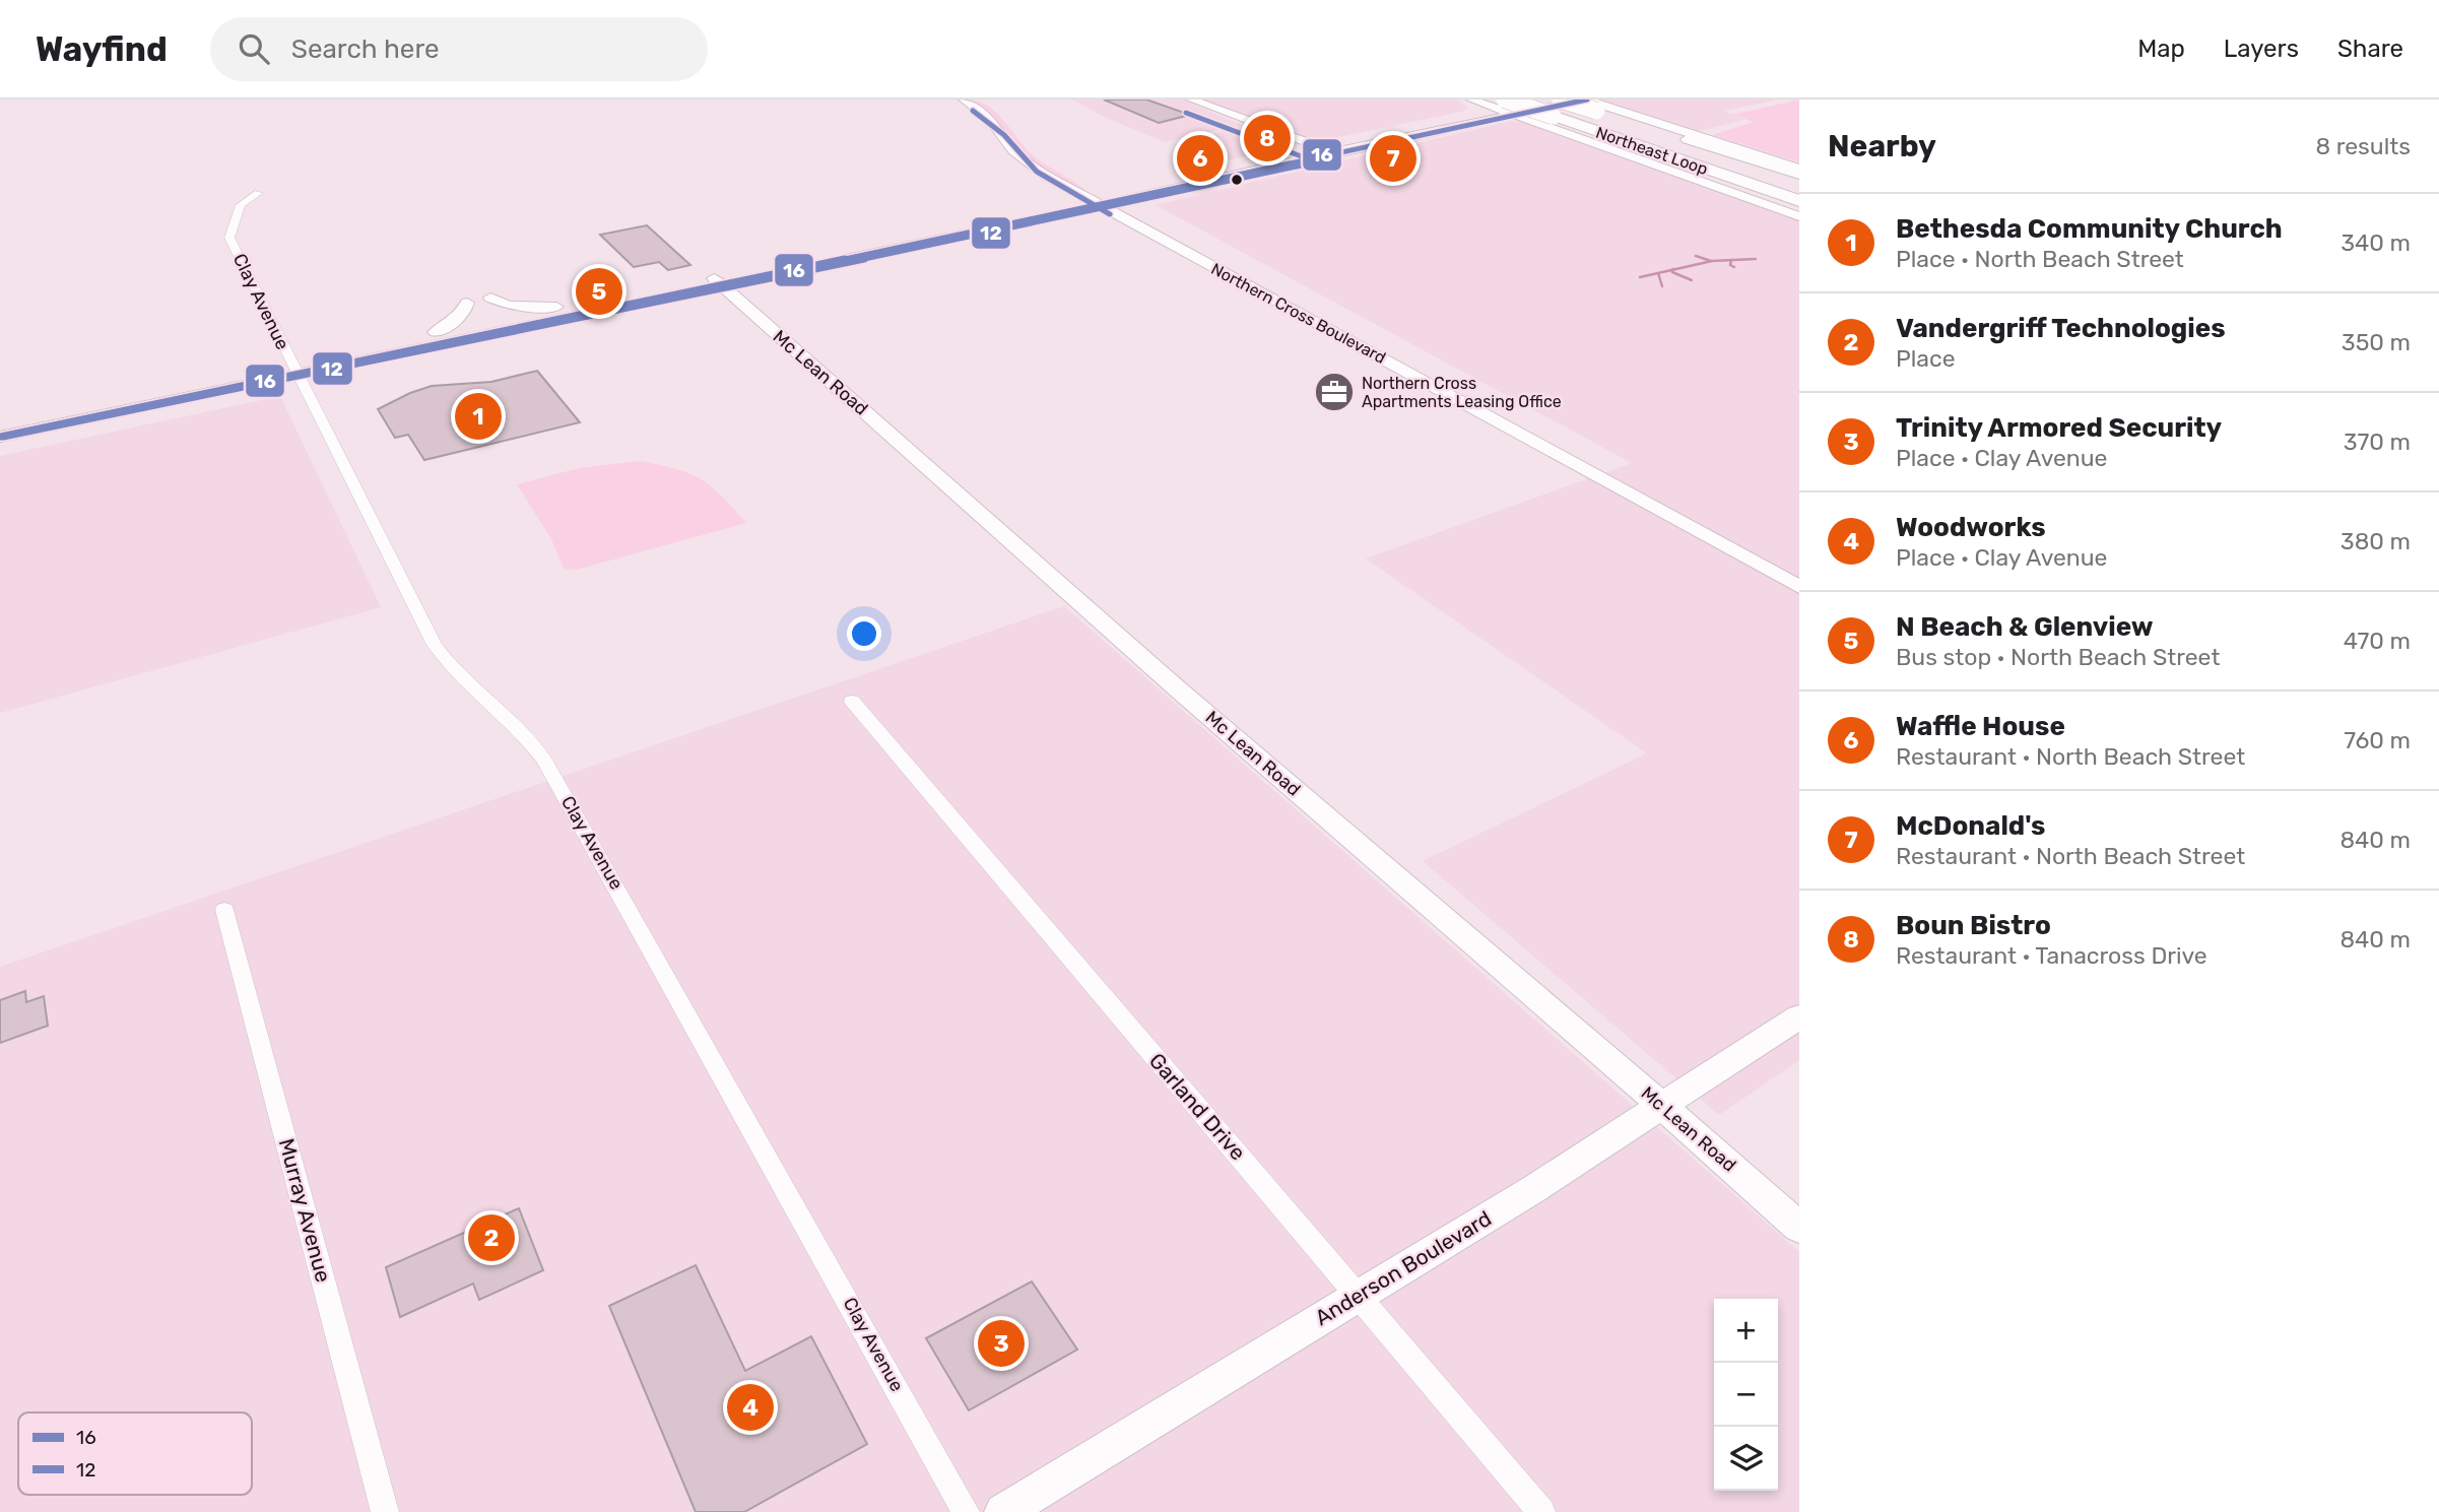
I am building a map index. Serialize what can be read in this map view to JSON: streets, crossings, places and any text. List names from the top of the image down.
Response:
{
  "streets": {
    "highway": ["Northeast Loop"],
    "main road": ["Northern Cross Boulevard", "Mc Lean Road", "Anderson Boulevard"],
    "street": ["Clay Avenue", "Garland Drive", "Murray Avenue"]
  },
  "crossings": [
    ["Mc Lean Road", "Anderson Boulevard"],
    ["Garland Drive", "Anderson Boulevard"]
  ],
  "places": {
    "office": ["Northern Cross Apartments Leasing Office"]
  },
  "lines": ["transit line 16", "transit line 12"],
  "legend": ["16", "12"],
  "page": {
    "header": "Wayfind",
    "search": "Search here",
    "nav": ["Map", "Layers", "Share"],
    "heading": ["Nearby", "8 results"],
    "pins": [
      "8",
      "6",
      "7",
      "5",
      "1",
      "2",
      "3",
      "4"
    ],
    "list": [
      {
        "mark": "1",
        "name": "Bethesda Community Church",
        "note": "Place · North Beach Street",
        "value": "340 m"
      },
      {
        "mark": "2",
        "name": "Vandergriff Technologies",
        "note": "Place",
        "value": "350 m"
      },
      {
        "mark": "3",
        "name": "Trinity Armored Security",
        "note": "Place · Clay Avenue",
        "value": "370 m"
      },
      {
        "mark": "4",
        "name": "Woodworks",
        "note": "Place · Clay Avenue",
        "value": "380 m"
      },
      {
        "mark": "5",
        "name": "N Beach & Glenview",
        "note": "Bus stop · North Beach Street",
        "value": "470 m"
      },
      {
        "mark": "6",
        "name": "Waffle House",
        "note": "Restaurant · North Beach Street",
        "value": "760 m"
      },
      {
        "mark": "7",
        "name": "McDonald's",
        "note": "Restaurant · North Beach Street",
        "value": "840 m"
      },
      {
        "mark": "8",
        "name": "Boun Bistro",
        "note": "Restaurant · Tanacross Drive",
        "value": "840 m"
      }
    ],
    "map_buttons": ["+", "−"]
  }
}
